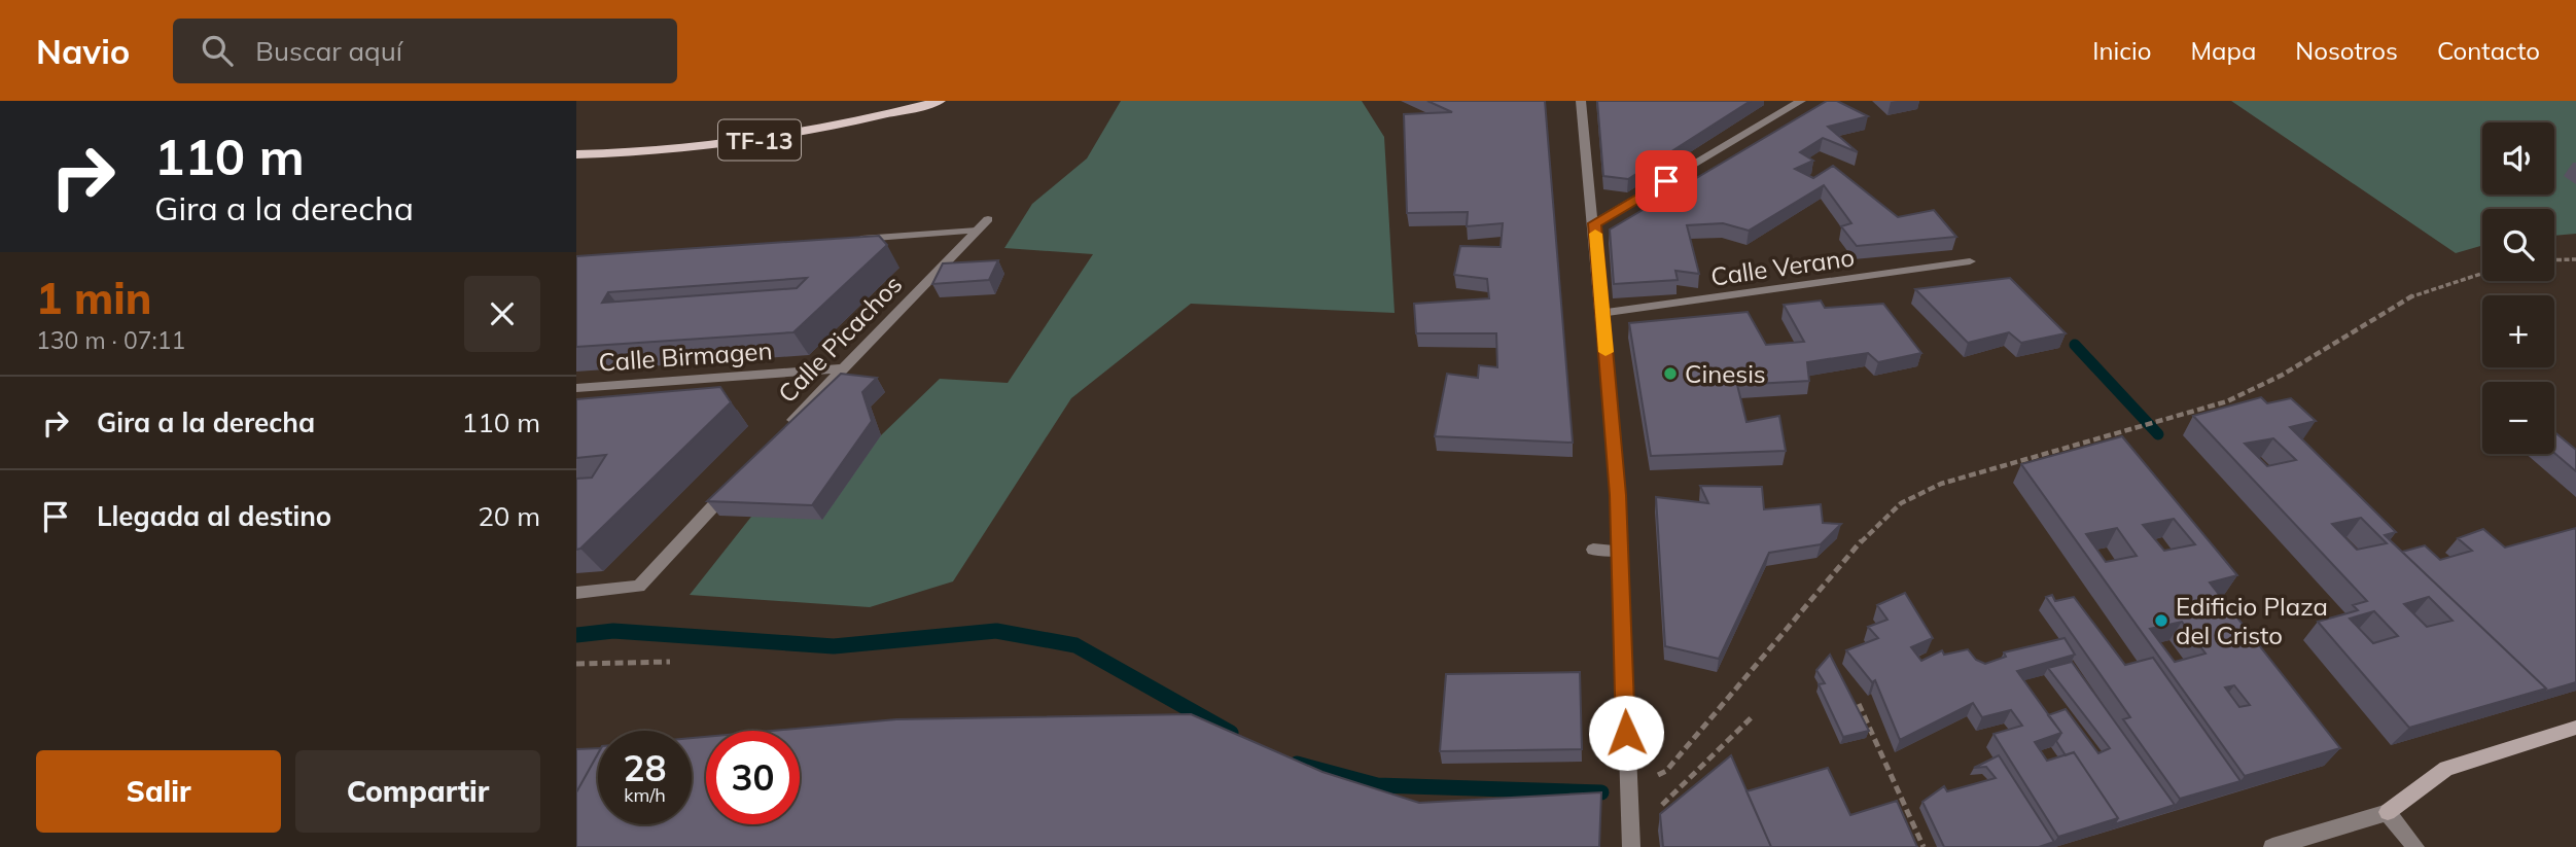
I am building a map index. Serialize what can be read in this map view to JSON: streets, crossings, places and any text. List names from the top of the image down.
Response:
{
  "streets": {
    "main road": ["TF-13"],
    "street": ["Calle Verano", "Calle Picachos", "Calle Birmagen"]
  },
  "crossings": [
    ["Calle Picachos", "Calle Birmagen"]
  ],
  "places": ["Cinesis", "Edificio Plaza del Cristo"],
  "page": {
    "header": "Navio",
    "search": "Buscar aquí",
    "nav": [
      "Inicio",
      "Mapa",
      "Nosotros",
      "Contacto"
    ],
    "turn": ["110 m", "Gira a la derecha"],
    "map_buttons": ["+", "−"],
    "heading": ["1 min", "130 m · 07:11"],
    "list": [
      {
        "name": "Gira a la derecha",
        "value": "110 m"
      },
      {
        "name": "Llegada al destino",
        "value": "20 m"
      }
    ],
    "speed": "28 km/h",
    "limit": "30",
    "buttons": ["Salir", "Compartir"]
  }
}
